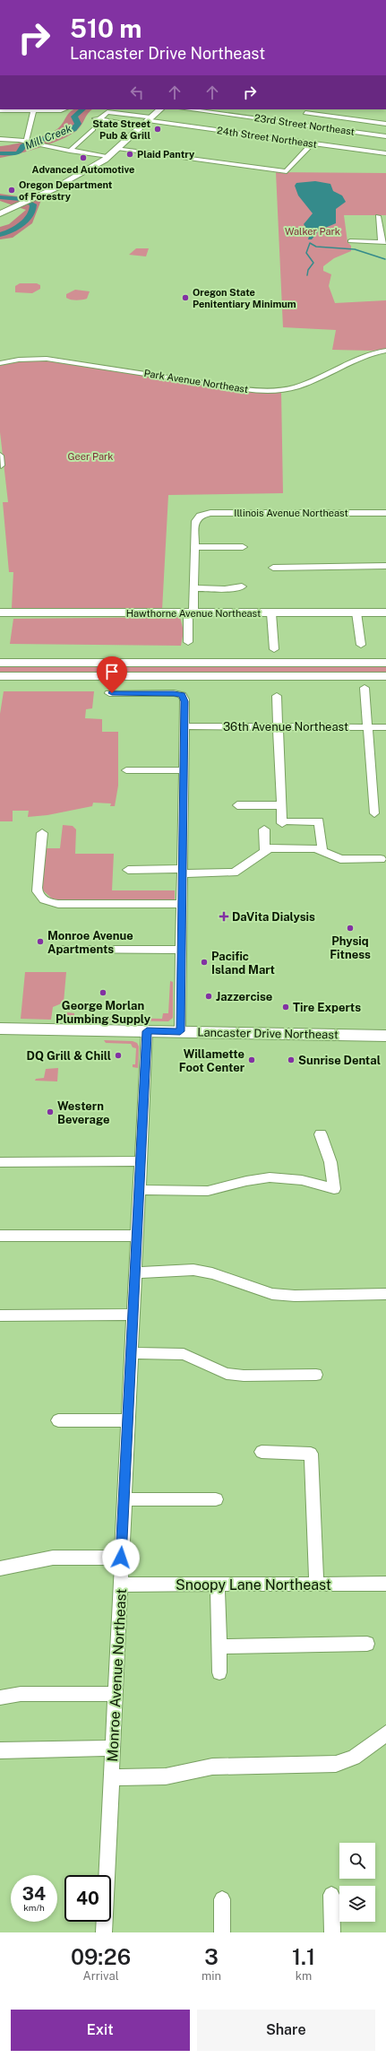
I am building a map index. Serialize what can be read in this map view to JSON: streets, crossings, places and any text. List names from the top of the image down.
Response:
{
  "streets": {
    "main road": ["Hawthorne Avenue Northeast", "Lancaster Drive Northeast"],
    "street": [
      "23rd Street Northeast",
      "24th Street Northeast",
      "Park Avenue Northeast",
      "Illinois Avenue Northeast",
      "36th Avenue Northeast",
      "Snoopy Lane Northeast",
      "Monroe Avenue Northeast"
    ]
  },
  "crossings": [
    ["Lancaster Drive Northeast", "Monroe Avenue Northeast"],
    ["Snoopy Lane Northeast", "Monroe Avenue Northeast"]
  ],
  "water": ["Mill Creek"],
  "parks": ["Walker Park", "Geer Park"],
  "places": {
    "other": [
      "State Street Pub & Grill",
      "Plaid Pantry",
      "Advanced Automotive",
      "Oregon Department of Forestry",
      "Oregon State Penitentiary Minimum",
      "Physiq Fitness",
      "Monroe Avenue Apartments",
      "Pacific Island Mart",
      "George Morlan Plumbing Supply",
      "Jazzercise",
      "Tire Experts",
      "DQ Grill & Chill",
      "Willamette Foot Center",
      "Sunrise Dental",
      "Western Beverage"
    ],
    "health": ["DaVita Dialysis"]
  },
  "page": {
    "turn": ["510 m", "Lancaster Drive Northeast"],
    "speed": "34 km/h",
    "limit": "40",
    "eta": [
      "09:26",
      "Arrival",
      "3",
      "min",
      "1.1",
      "km"
    ],
    "buttons": ["Exit", "Share"]
  }
}
